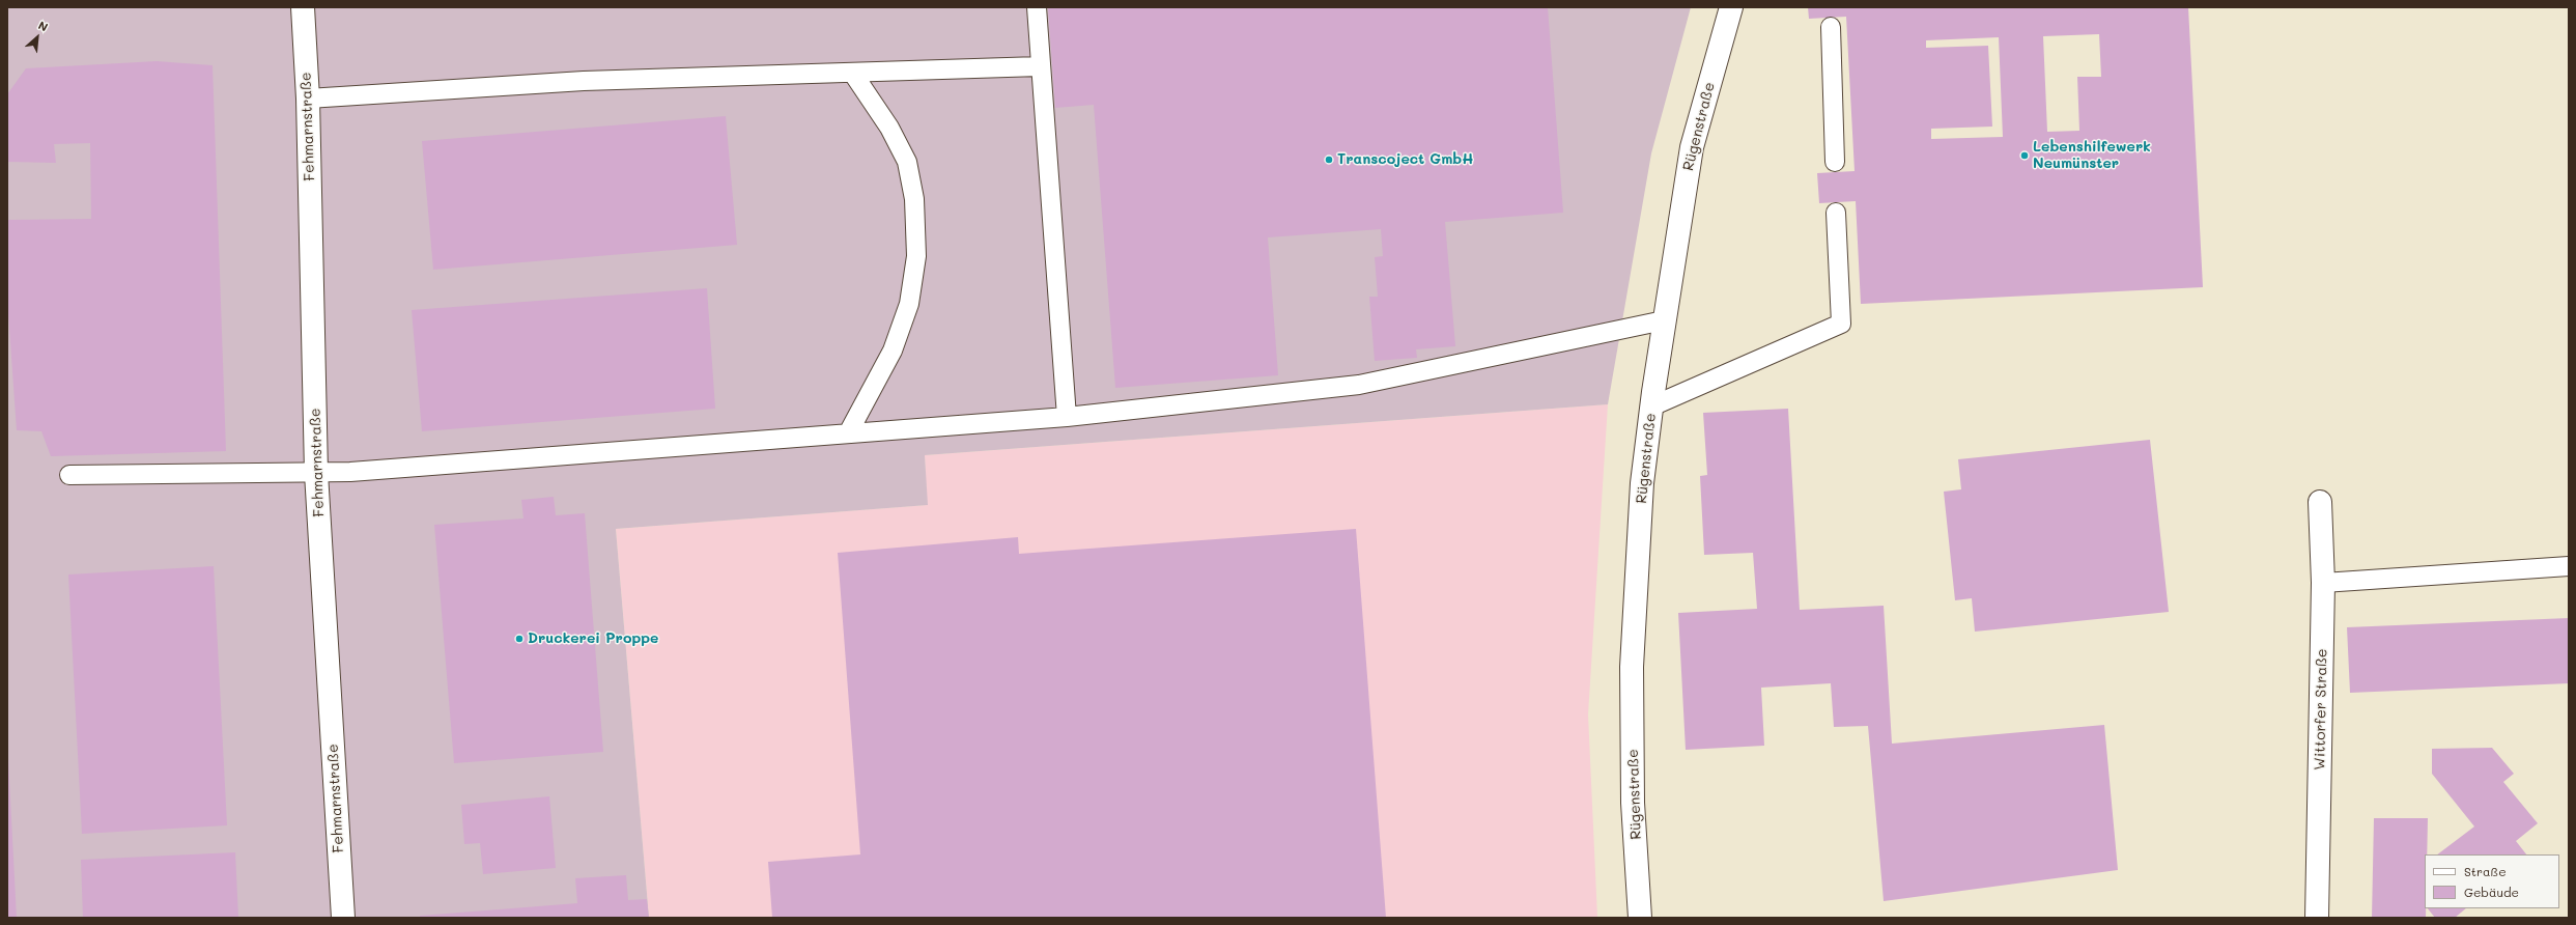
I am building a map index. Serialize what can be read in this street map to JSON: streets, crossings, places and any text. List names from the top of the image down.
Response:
{
  "streets": {
    "street": ["Fehmarnstraße", "Rügenstraße", "Wittorfer Straße"]
  },
  "places": ["Lebenshilfewerk Neumünster", "Transcoject GmbH", "Druckerei Proppe"],
  "legend": ["Straße", "Gebäude"],
  "north": "top right"
}
